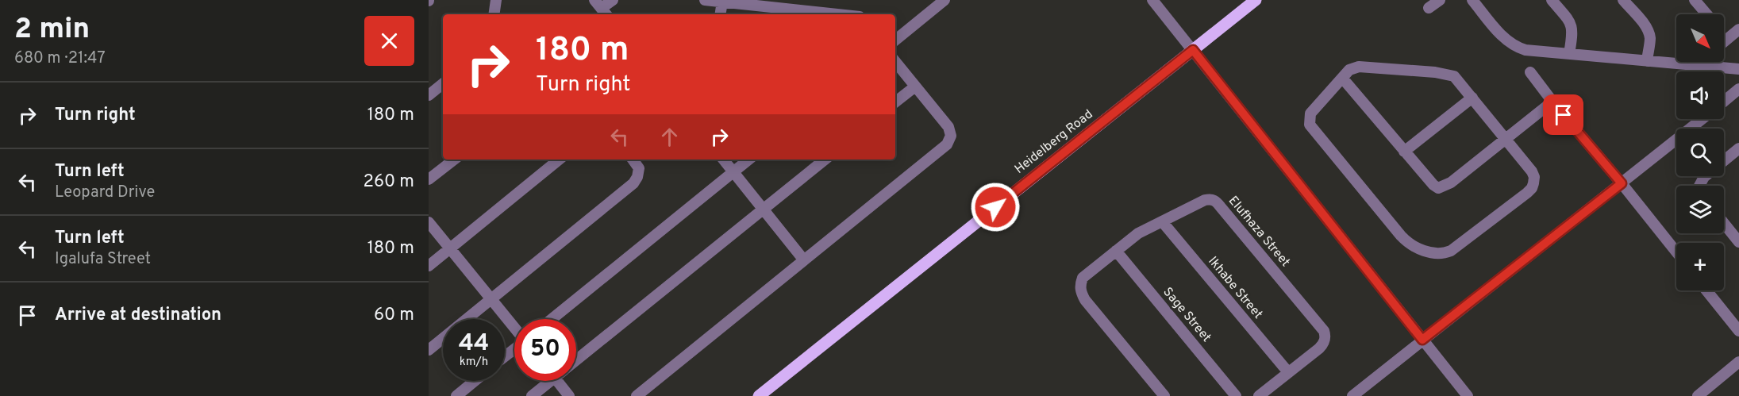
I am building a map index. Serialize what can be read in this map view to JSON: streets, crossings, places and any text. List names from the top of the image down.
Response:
{
  "streets": {
    "main road": ["Heidelberg Road"],
    "street": ["Elufhaza Street", "Ikhabe Street", "Sage Street"]
  },
  "crossings": [
    ["Elufhaza Street", "Ikhabe Street"],
    ["Elufhaza Street", "Sage Street"]
  ],
  "north": "bottom right",
  "page": {
    "heading": ["2 min", "680 m · 21:47"],
    "map_buttons": "+",
    "turn": ["180 m", "Turn right"],
    "list": [
      {
        "name": "Turn right",
        "value": "180 m"
      },
      {
        "name": "Turn left",
        "note": "Leopard Drive",
        "value": "260 m"
      },
      {
        "name": "Turn left",
        "note": "Igalufa Street",
        "value": "180 m"
      },
      {
        "name": "Arrive at destination",
        "value": "60 m"
      }
    ],
    "speed": "44 km/h",
    "limit": "50"
  }
}
